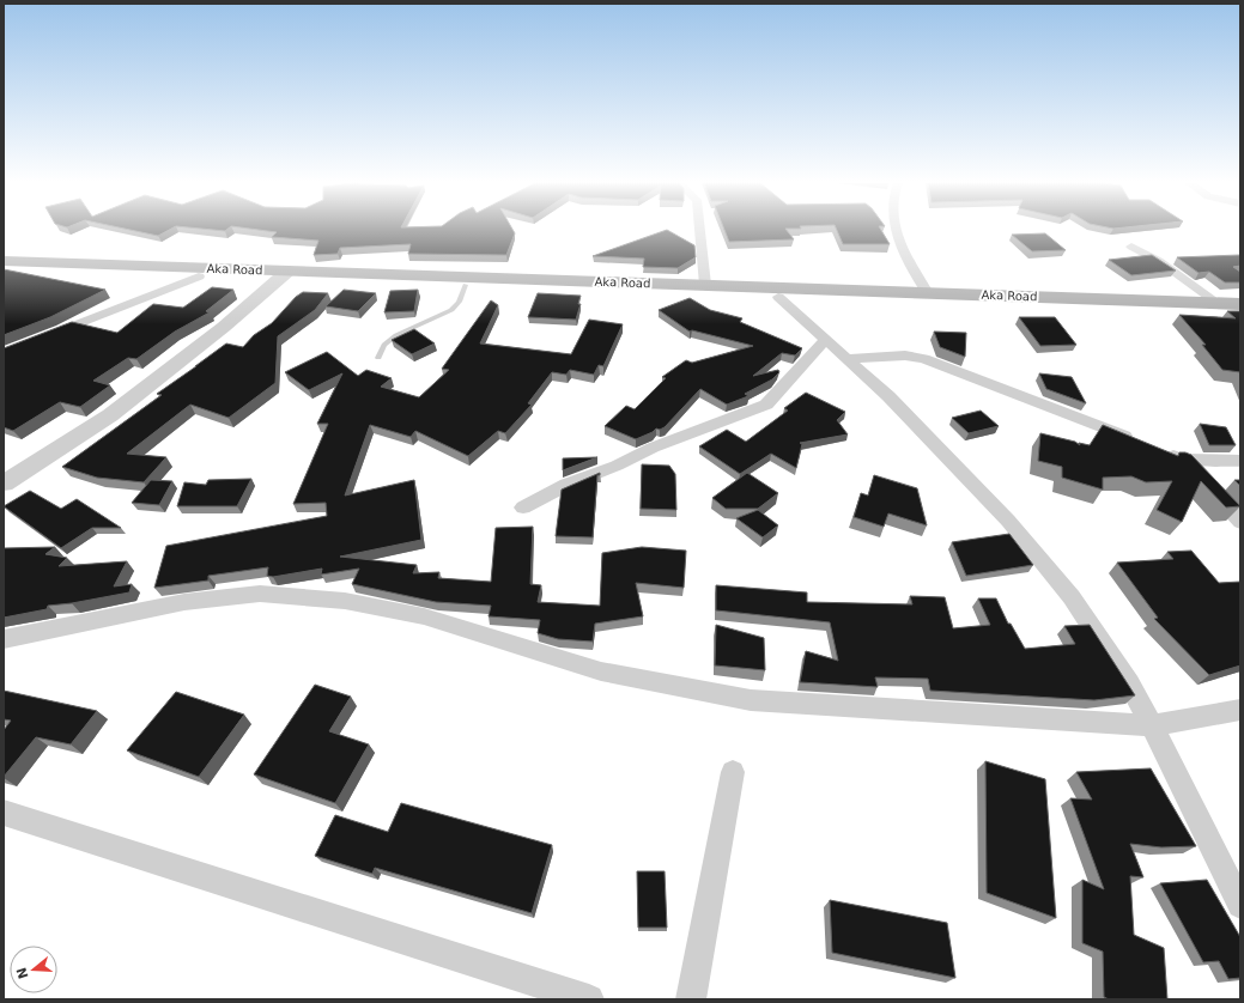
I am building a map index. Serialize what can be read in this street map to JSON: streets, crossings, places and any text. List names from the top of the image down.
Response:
{
  "streets": {
    "main road": ["Aka Road"]
  },
  "north": "left"
}
